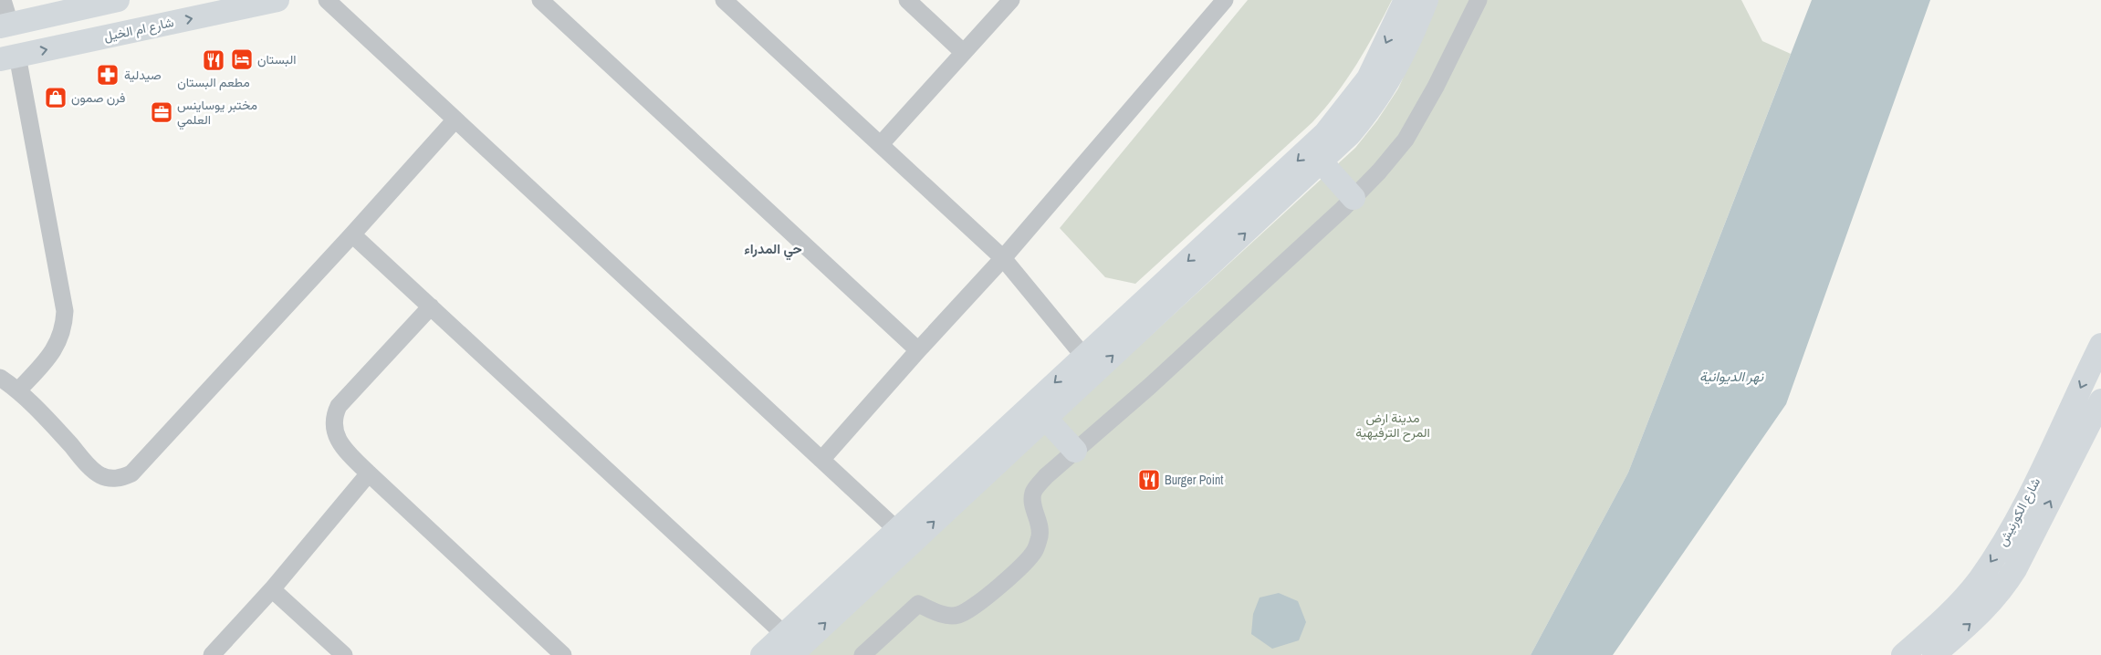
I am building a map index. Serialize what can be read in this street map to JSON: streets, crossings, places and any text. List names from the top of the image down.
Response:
{
  "streets": {
    "main road": ["شارع ام الخيل", "شارع الكورنيش"]
  },
  "districts": ["حي المدراء"],
  "water": ["نهر الديوانية"],
  "parks": ["مدينة ارض المرح الترفيهية"],
  "places": {
    "hotel": ["البستان"],
    "restaurant": ["مطعم البستان", "Burger Point"],
    "pharmacy": ["صيدلية"],
    "shop": ["فرن صمون"],
    "office": ["مختبر يوساينس العلمي"]
  }
}
